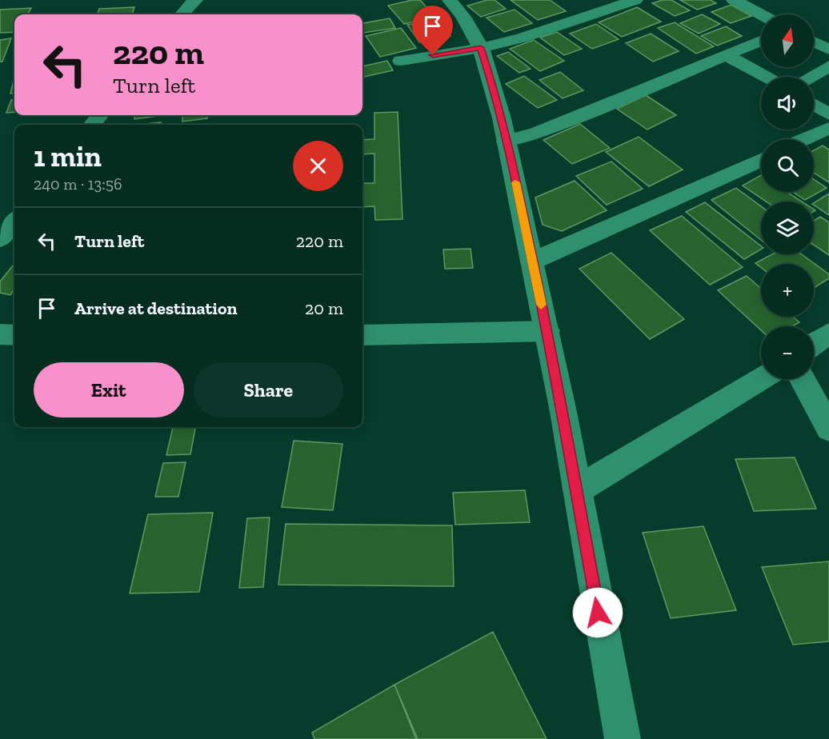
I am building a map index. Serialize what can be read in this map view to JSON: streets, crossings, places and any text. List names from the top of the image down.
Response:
{
  "north": "top",
  "page": {
    "map_buttons": ["+", "−"],
    "turn": ["220 m", "Turn left"],
    "heading": ["1 min", "240 m · 13:56"],
    "list": [
      {
        "name": "Turn left",
        "value": "220 m"
      },
      {
        "name": "Arrive at destination",
        "value": "20 m"
      }
    ],
    "buttons": ["Exit", "Share"]
  }
}
